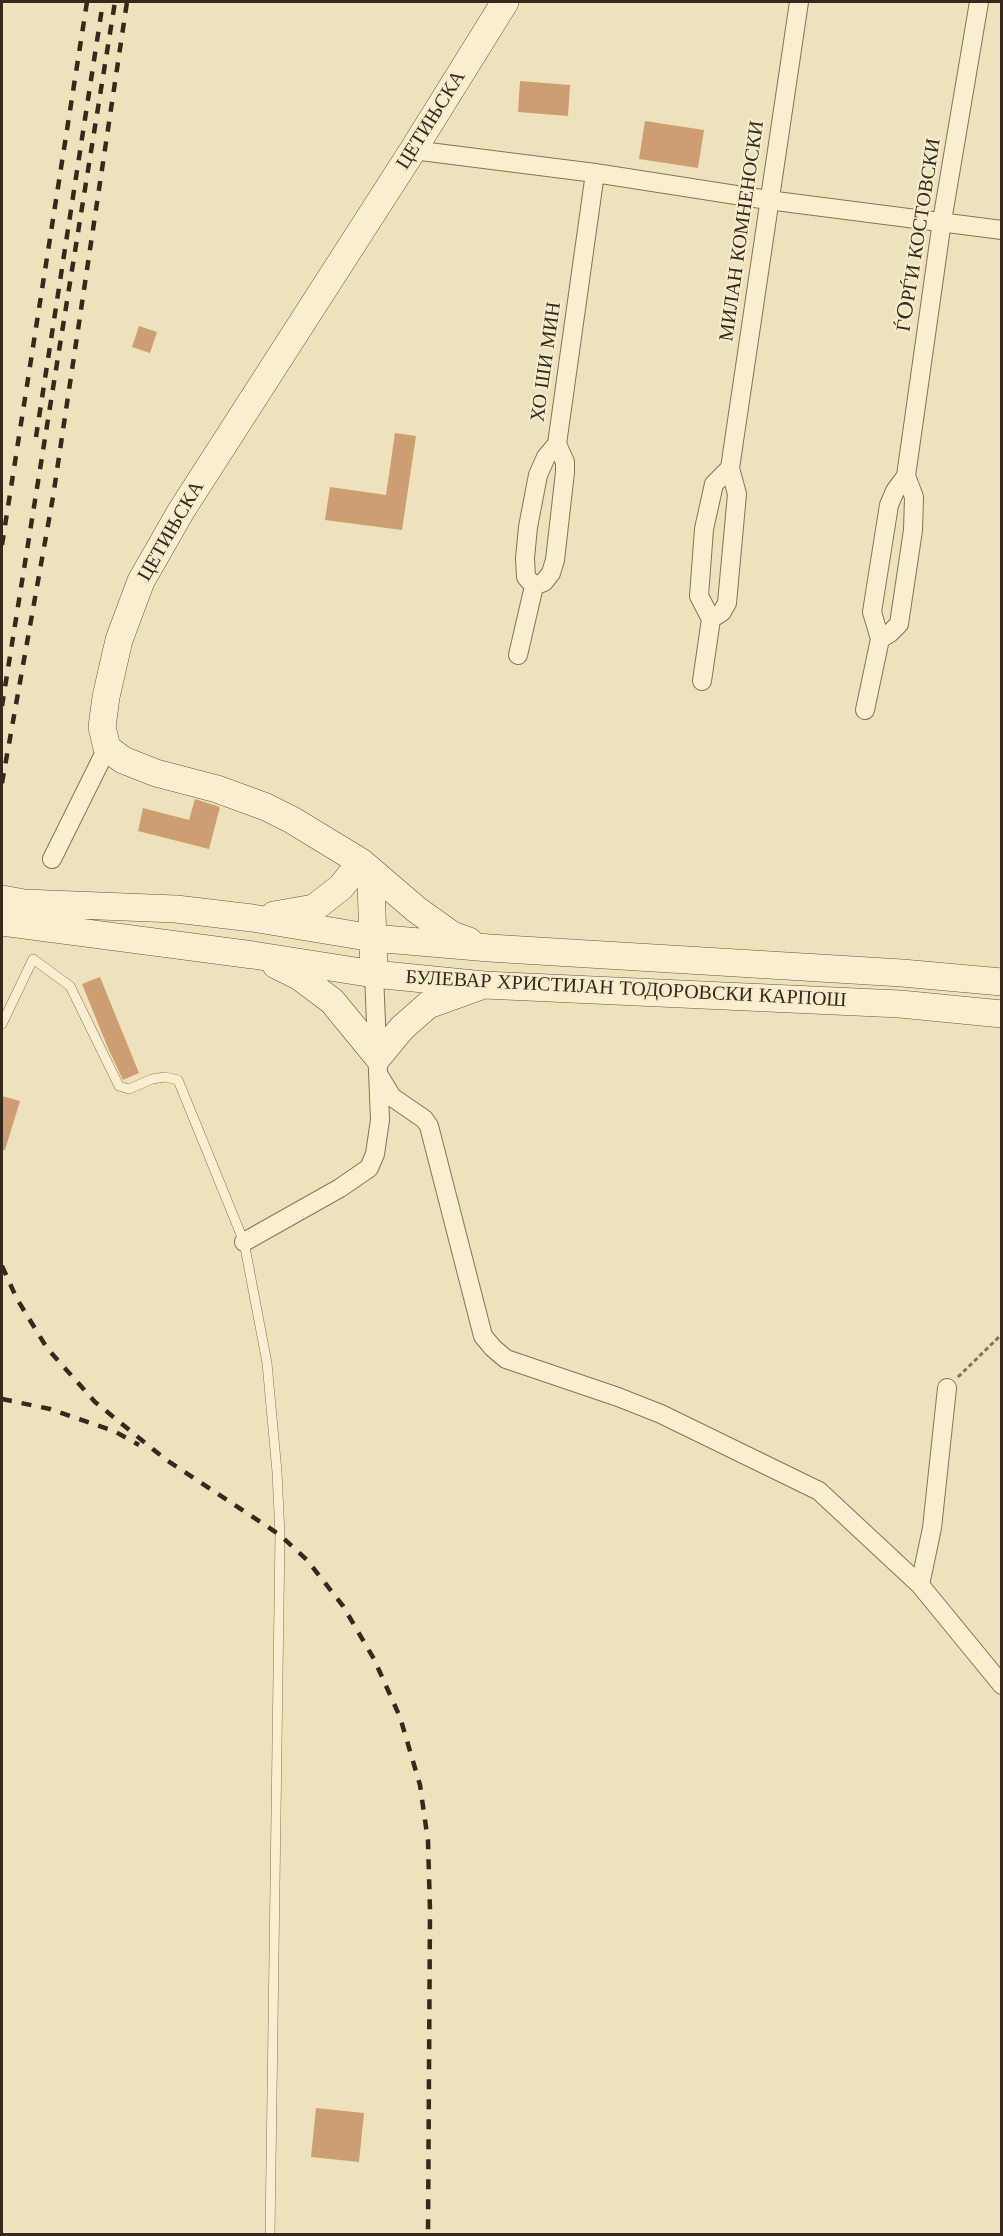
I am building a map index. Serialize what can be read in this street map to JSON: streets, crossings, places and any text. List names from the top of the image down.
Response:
{
  "streets": {
    "street": [
      "ЦЕТИЊСКА",
      "МИЛАН КОМНЕНОСКИ",
      "ЃOРЃИ КОСТОВСКИ",
      "ХО ШИ МИН",
      "БУЛЕВАР ХРИСТИЈАН ТОДОРОВСКИ КАРПОШ"
    ]
  }
}
